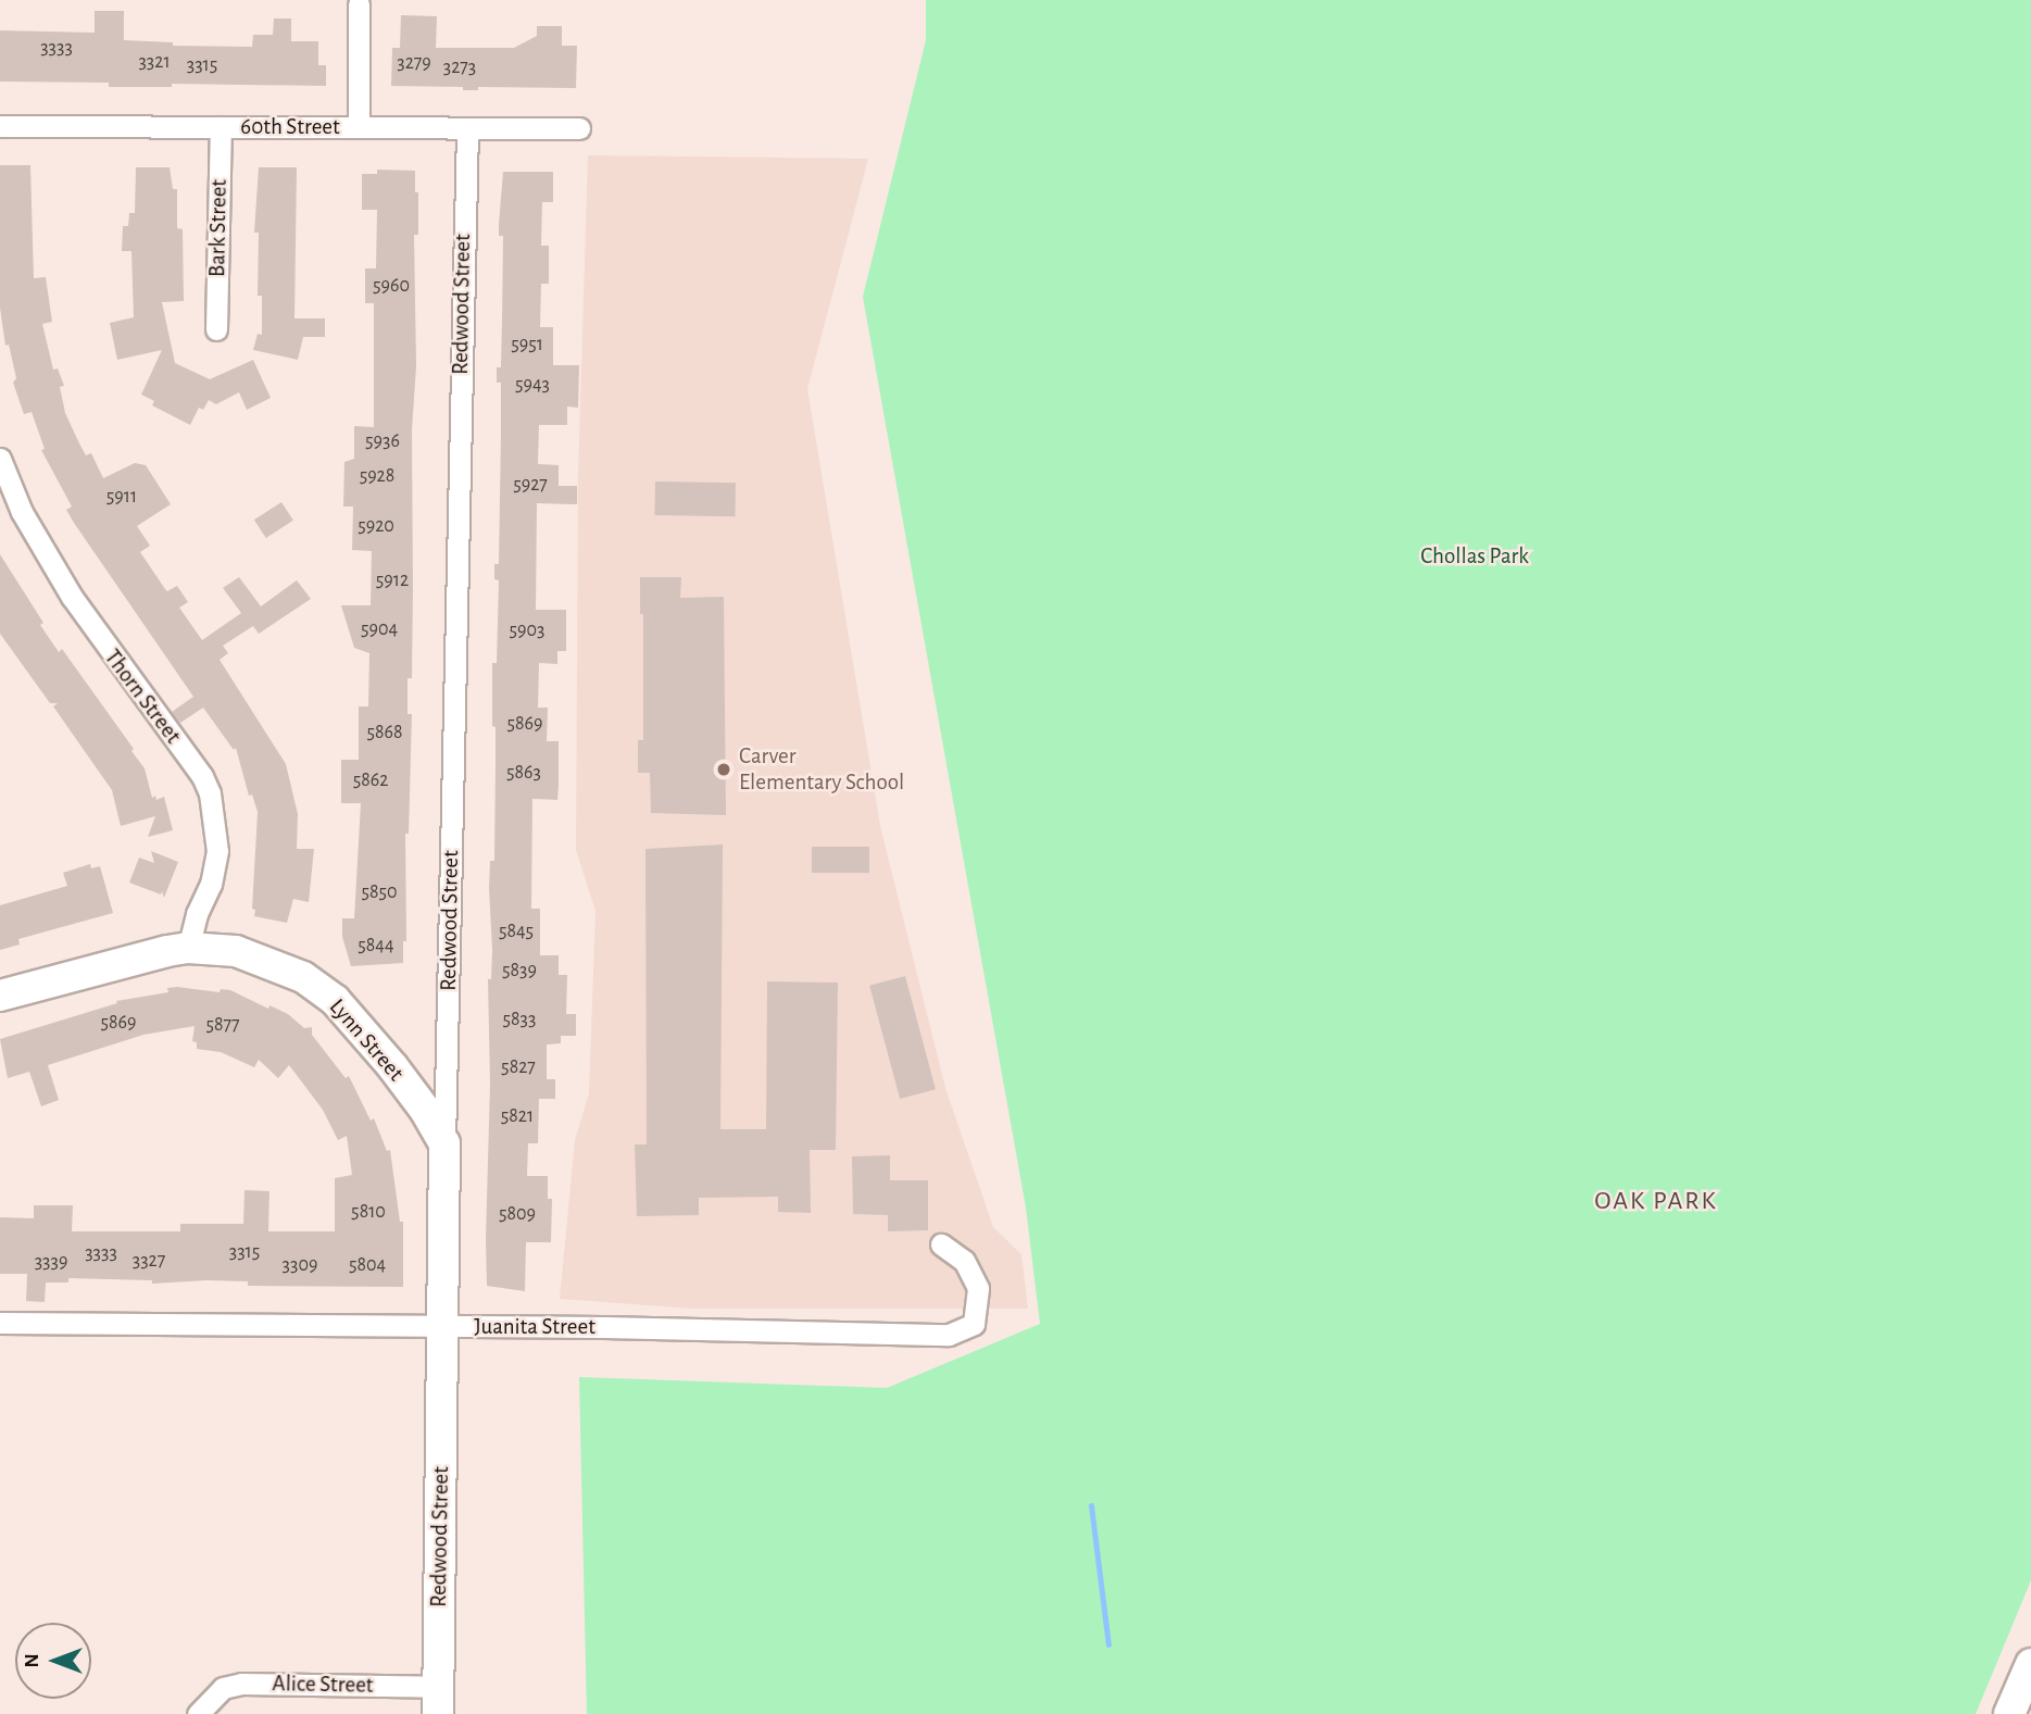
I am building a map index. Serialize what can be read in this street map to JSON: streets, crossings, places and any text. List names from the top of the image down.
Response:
{
  "streets": {
    "street": [
      "60th Street",
      "Bark Street",
      "Redwood Street",
      "Thorn Street",
      "Lynn Street",
      "Juanita Street",
      "Alice Street"
    ]
  },
  "crossings": [
    ["60th Street", "Bark Street"],
    ["60th Street", "Redwood Street"],
    ["Redwood Street", "Lynn Street"],
    ["Redwood Street", "Juanita Street"],
    ["Redwood Street", "Alice Street"],
    ["Thorn Street", "Lynn Street"]
  ],
  "districts": ["OAK PARK"],
  "parks": ["Chollas Park"],
  "places": ["Carver Elementary School"],
  "house_numbers": [
    "3333",
    "3321",
    "3279",
    "3315",
    "3273",
    "5960",
    "5951",
    "5943",
    "5936",
    "5928",
    "5927",
    "5911",
    "5920",
    "5912",
    "5904",
    "5903",
    "5869",
    "5868",
    "5863",
    "5862",
    "5850",
    "5845",
    "5844",
    "5839",
    "5833",
    "5869",
    "5877",
    "5827",
    "5821",
    "5810",
    "5809",
    "3315",
    "3333",
    "3327",
    "3339",
    "3309",
    "5804"
  ],
  "north": "left"
}
